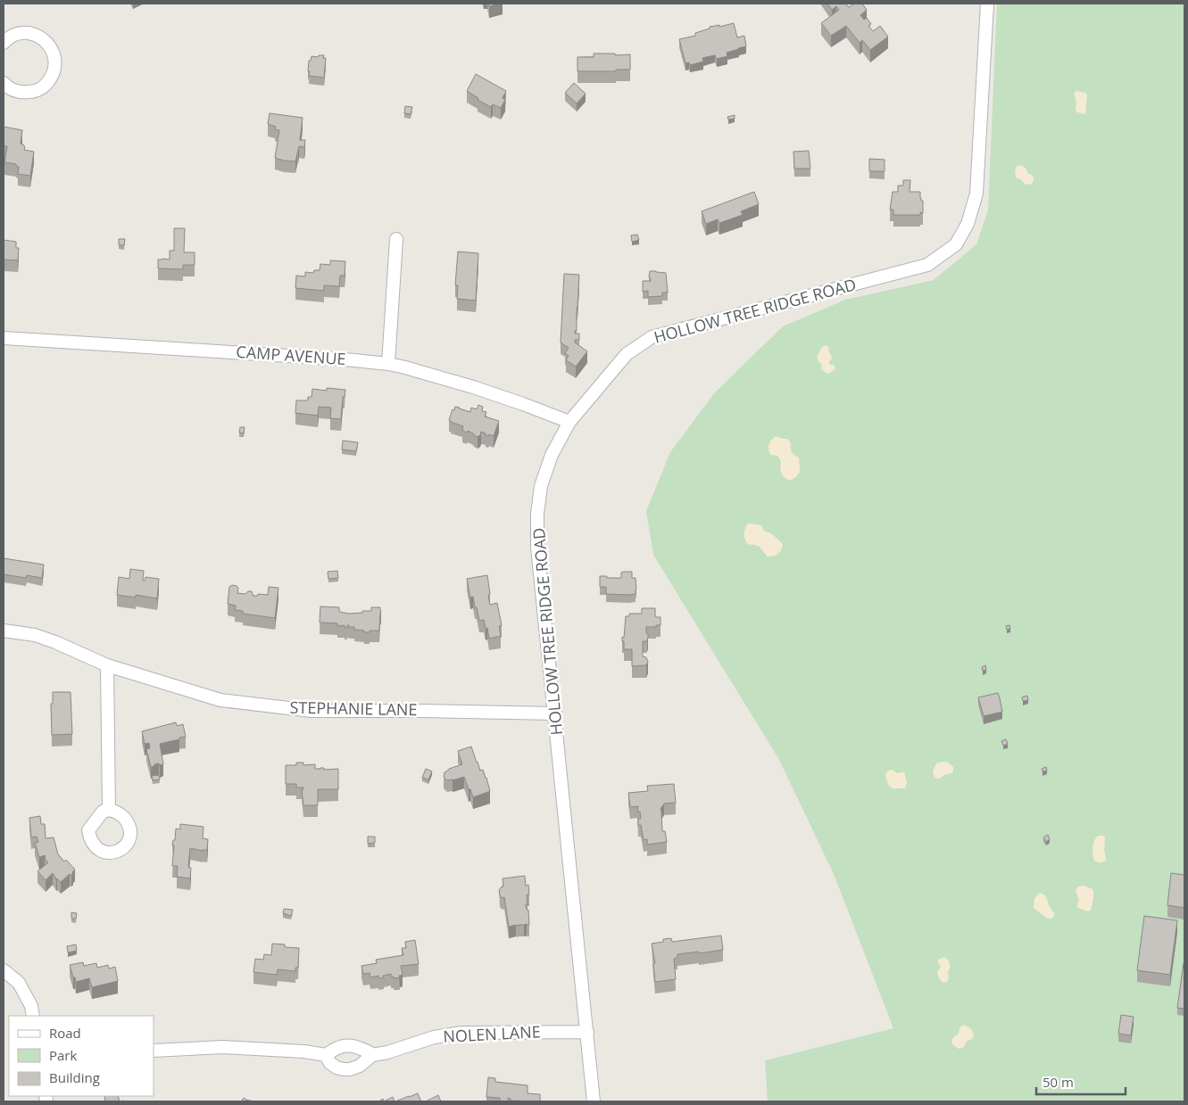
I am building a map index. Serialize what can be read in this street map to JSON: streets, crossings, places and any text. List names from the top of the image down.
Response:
{
  "streets": {
    "street": [
      "HOLLOW TREE RIDGE ROAD",
      "CAMP AVENUE",
      "STEPHANIE LANE",
      "NOLEN LANE"
    ]
  },
  "crossings": [
    ["HOLLOW TREE RIDGE ROAD", "CAMP AVENUE"],
    ["HOLLOW TREE RIDGE ROAD", "STEPHANIE LANE"],
    ["HOLLOW TREE RIDGE ROAD", "NOLEN LANE"]
  ],
  "legend": ["Road", "Park", "Building"],
  "scale_bar": "50 m"
}
